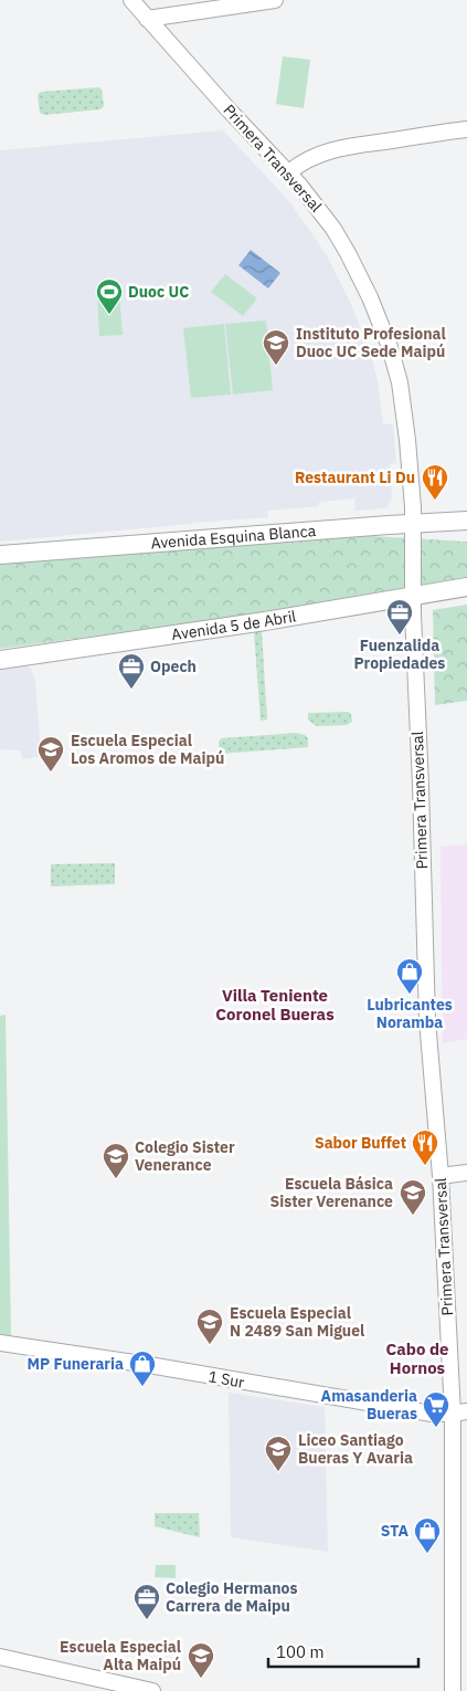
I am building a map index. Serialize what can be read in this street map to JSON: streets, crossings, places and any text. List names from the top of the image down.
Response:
{
  "streets": {
    "main road": ["Avenida Esquina Blanca", "Avenida 5 de Abril"],
    "street": ["Primera Transversal", "1 Sur"]
  },
  "crossings": [
    ["Primera Transversal", "Avenida Esquina Blanca"],
    ["Primera Transversal", "Avenida 5 de Abril"],
    ["Primera Transversal", "1 Sur"]
  ],
  "districts": ["Villa Teniente Coronel Bueras", "Cabo de Hornos"],
  "places": {
    "sports": ["Duoc UC"],
    "school or university": [
      "Instituto Profesional Duoc UC Sede Maipú",
      "Escuela Especial Los Aromos de Maipú",
      "Colegio Sister Venerance",
      "Escuela Básica Sister Verenance",
      "Escuela Especial N 2489 San Miguel",
      "Liceo Santiago Bueras Y Avaria",
      "Escuela Especial Alta Maipú"
    ],
    "restaurant": ["Restaurant Li Du", "Sabor Buffet"],
    "office": ["Fuenzalida Propiedades", "Opech", "Colegio Hermanos Carrera de Maipu"],
    "shop": ["Lubricantes Noramba", "MP Funeraria", "STA"],
    "supermarket": ["Amasanderia Bueras"]
  },
  "scale_bar": "100 m"
}
